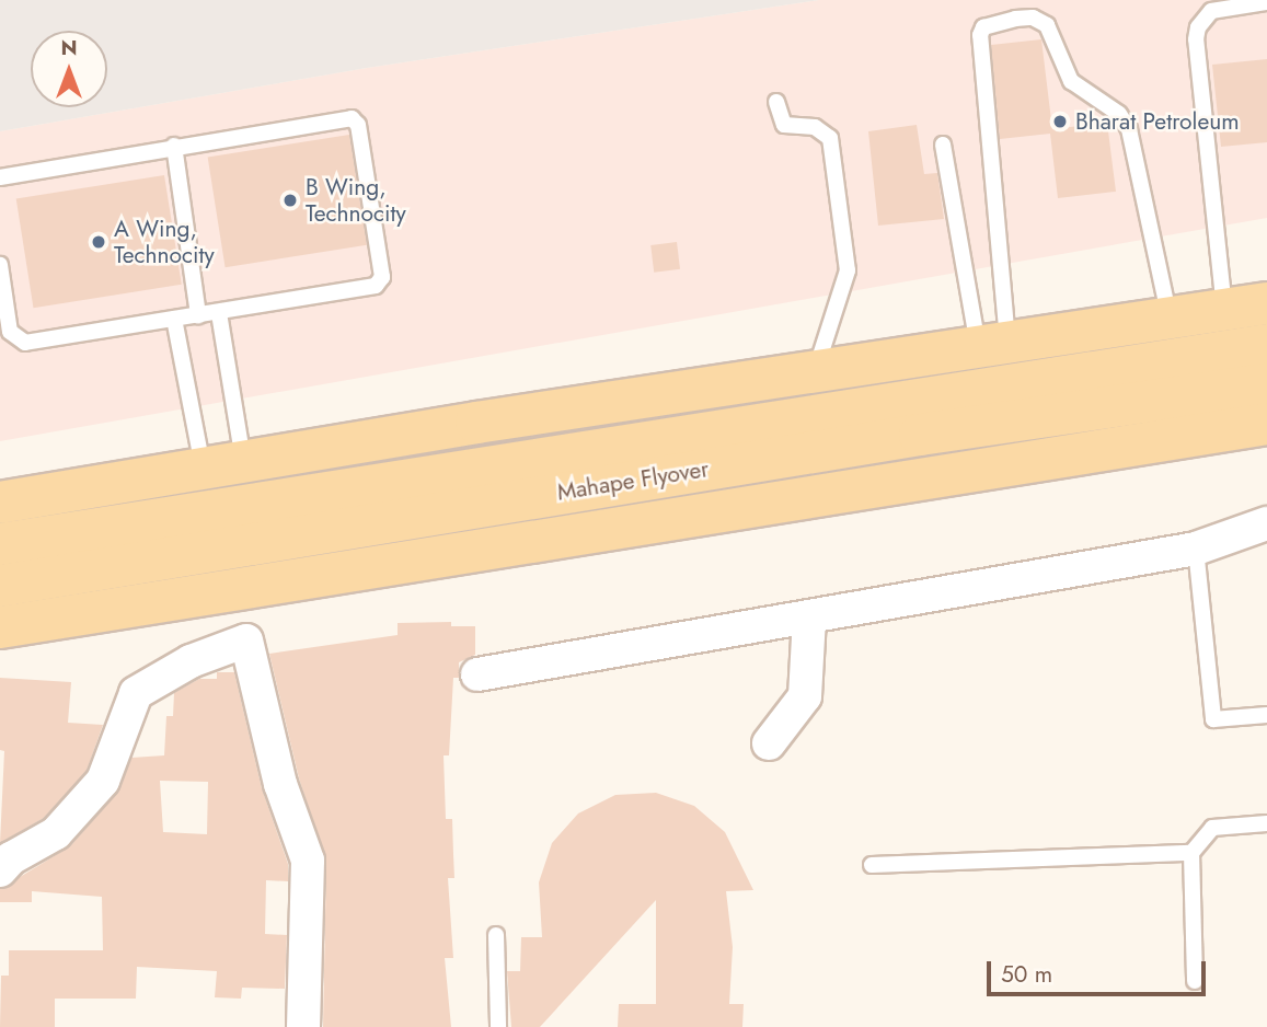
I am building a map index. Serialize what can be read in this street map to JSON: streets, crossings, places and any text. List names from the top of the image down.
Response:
{
  "streets": {
    "main road": ["Mahape Flyover"]
  },
  "places": ["Bharat Petroleum", "B Wing, Technocity", "A Wing, Technocity"],
  "scale_bar": "50 m",
  "north": "top"
}
